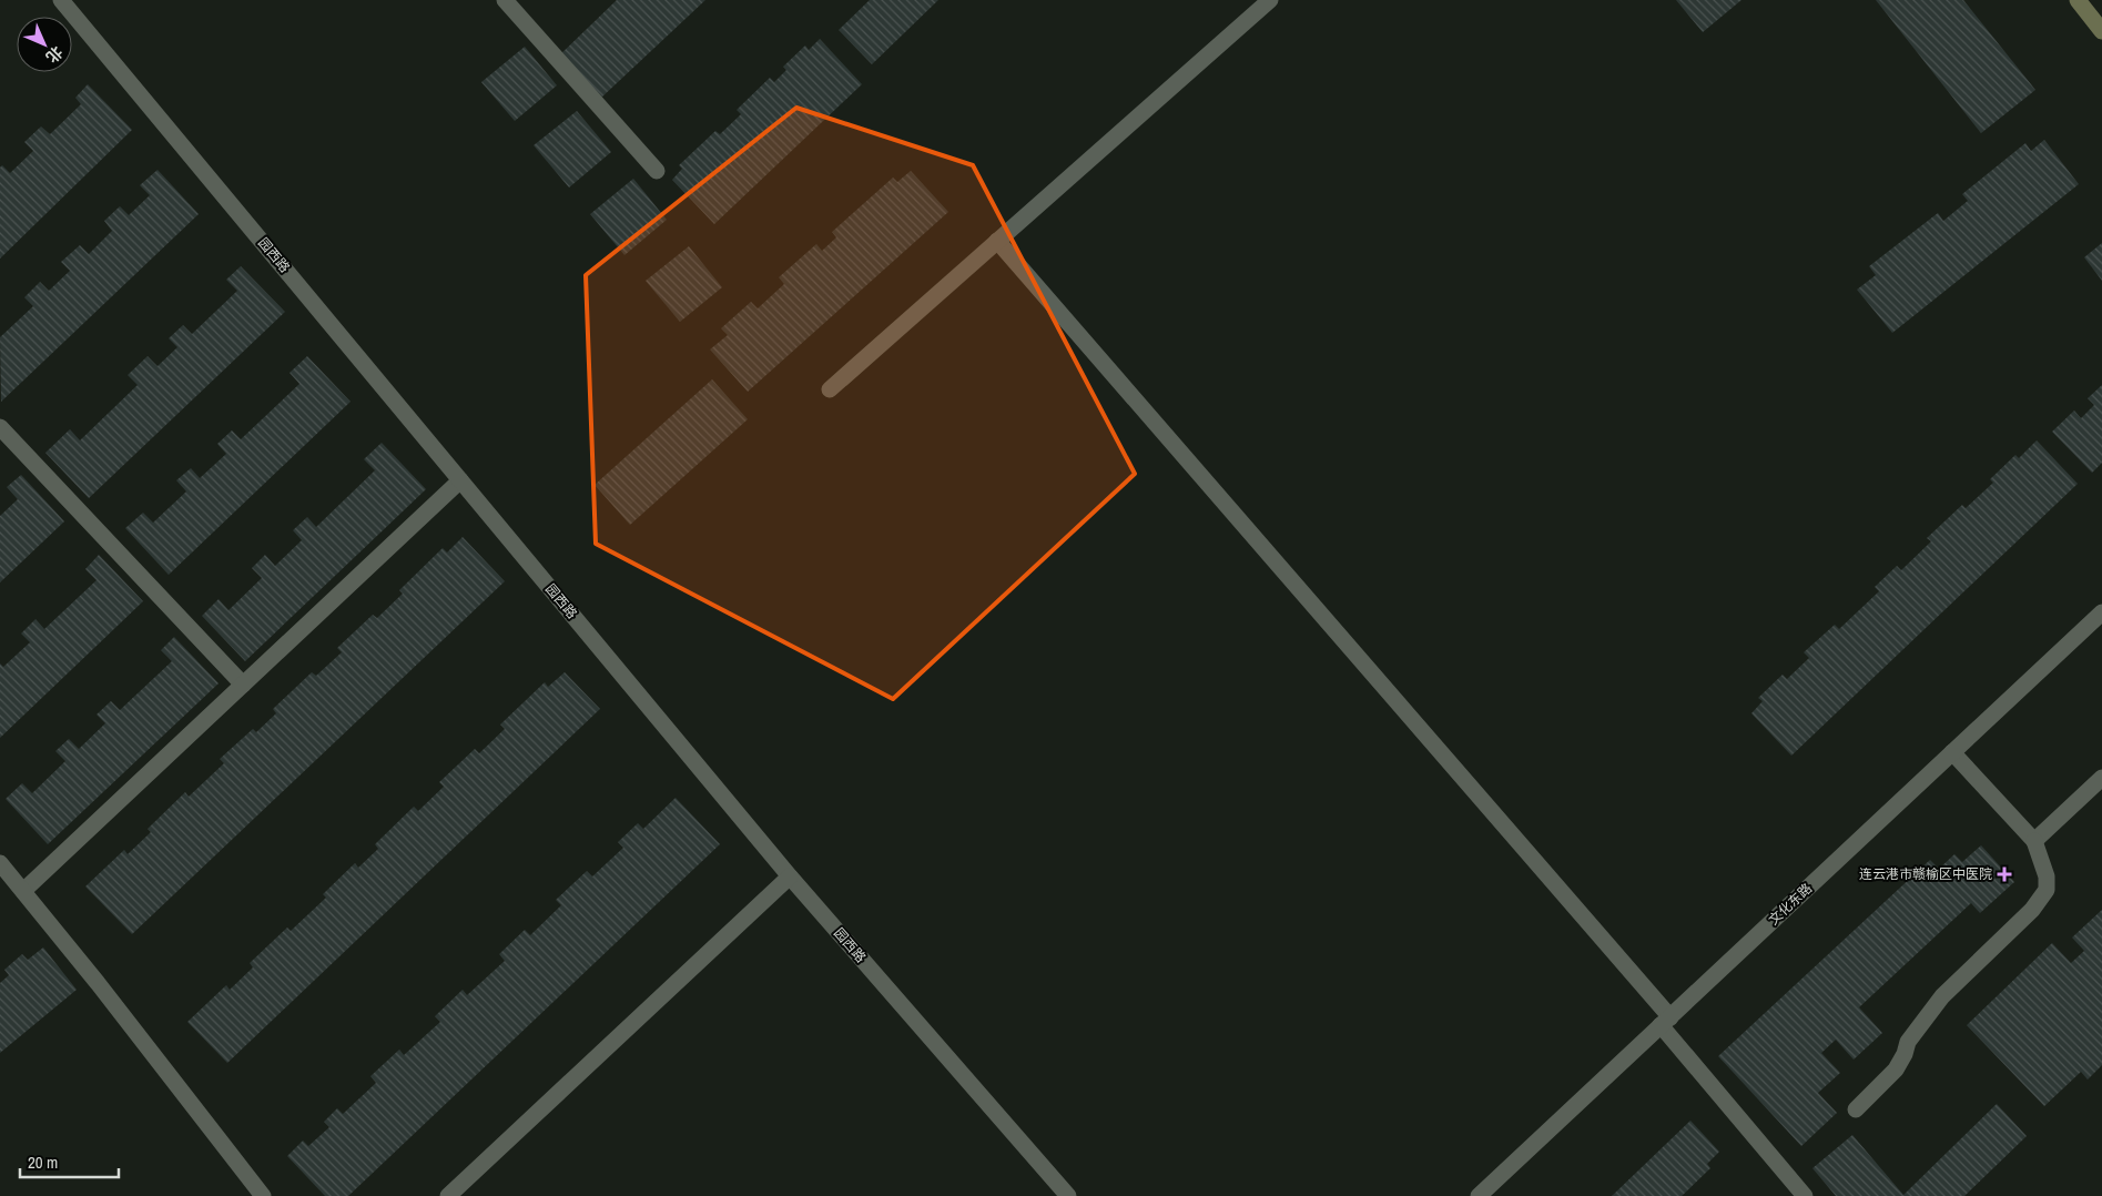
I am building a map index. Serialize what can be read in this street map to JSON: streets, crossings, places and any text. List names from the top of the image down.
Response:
{
  "streets": {
    "street": ["园西路", "文化东路"]
  },
  "places": {
    "health": ["连云港市赣榆区中医院"]
  },
  "scale_bar": "20 m",
  "north": "bottom right"
}
